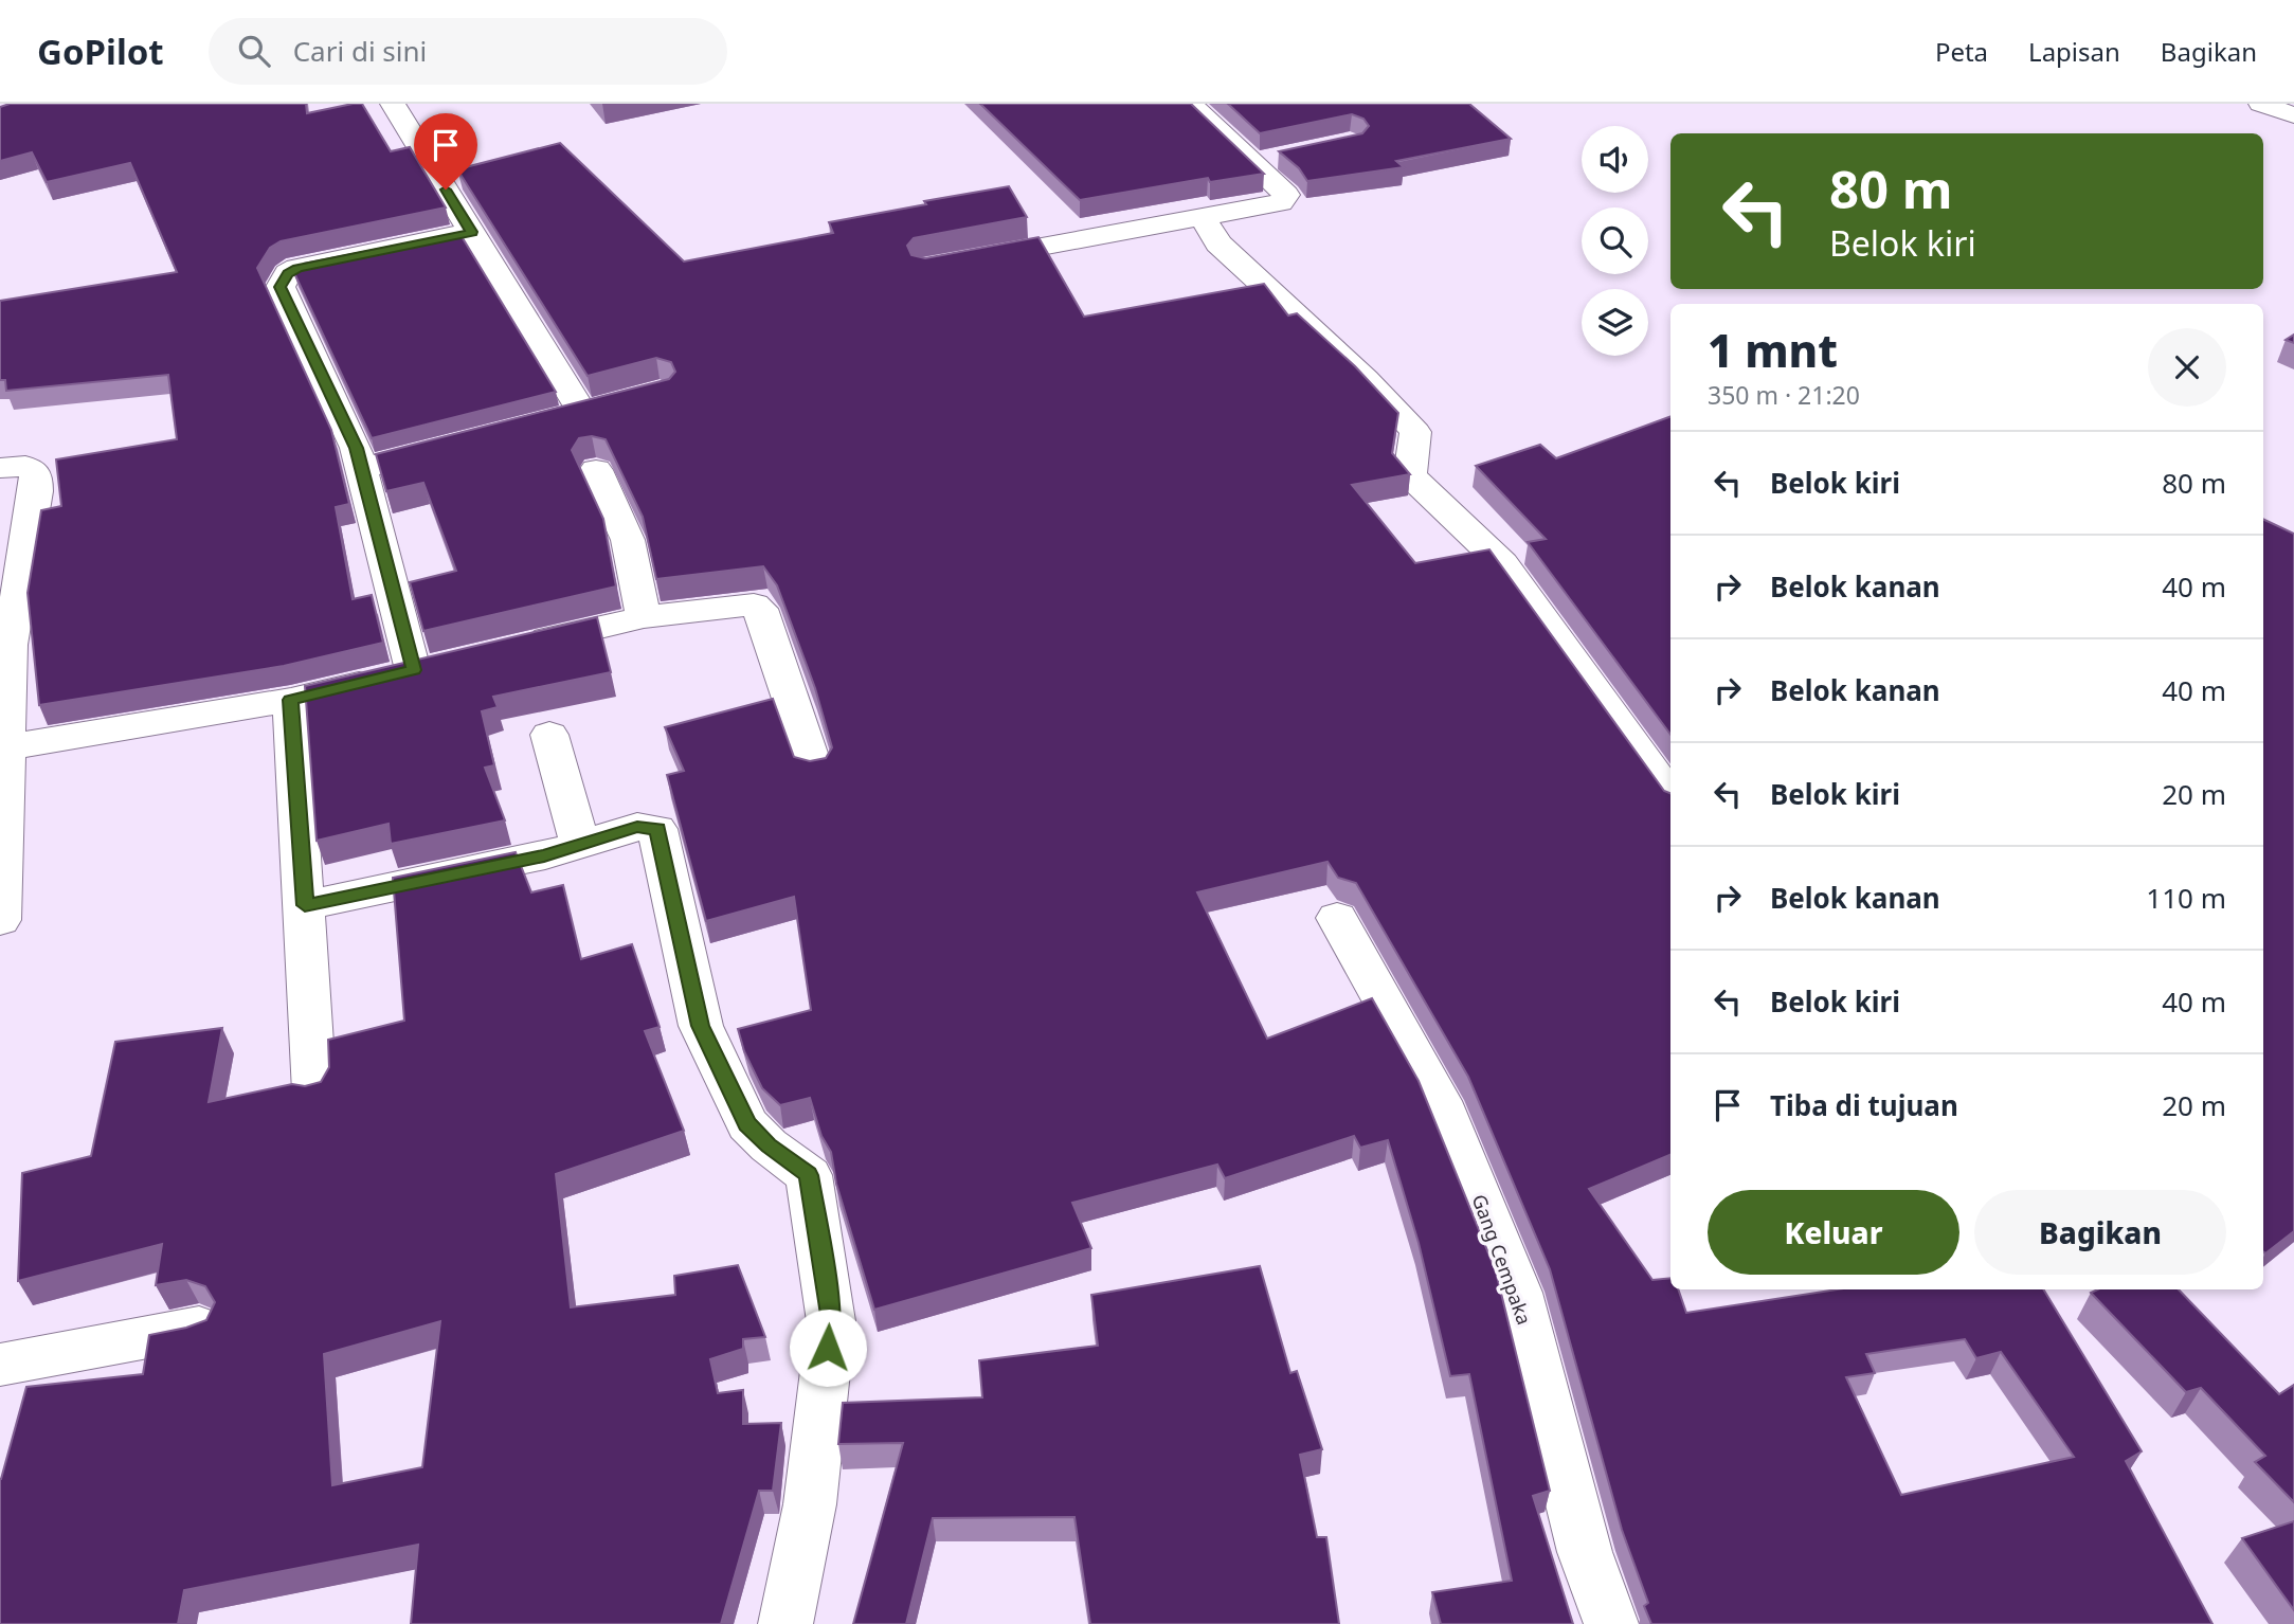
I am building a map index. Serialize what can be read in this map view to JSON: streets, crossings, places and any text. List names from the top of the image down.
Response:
{
  "streets": {
    "street": ["Gang Cempaka"]
  },
  "page": {
    "header": "GoPilot",
    "search": "Cari di sini",
    "nav": ["Peta", "Lapisan", "Bagikan"],
    "turn": ["80 m", "Belok kiri"],
    "heading": ["1 mnt", "350 m · 21:20"],
    "list": [
      {
        "name": "Belok kiri",
        "value": "80 m"
      },
      {
        "name": "Belok kanan",
        "value": "40 m"
      },
      {
        "name": "Belok kanan",
        "value": "40 m"
      },
      {
        "name": "Belok kiri",
        "value": "20 m"
      },
      {
        "name": "Belok kanan",
        "value": "110 m"
      },
      {
        "name": "Belok kiri",
        "value": "40 m"
      },
      {
        "name": "Tiba di tujuan",
        "value": "20 m"
      }
    ],
    "buttons": ["Keluar", "Bagikan"]
  }
}
